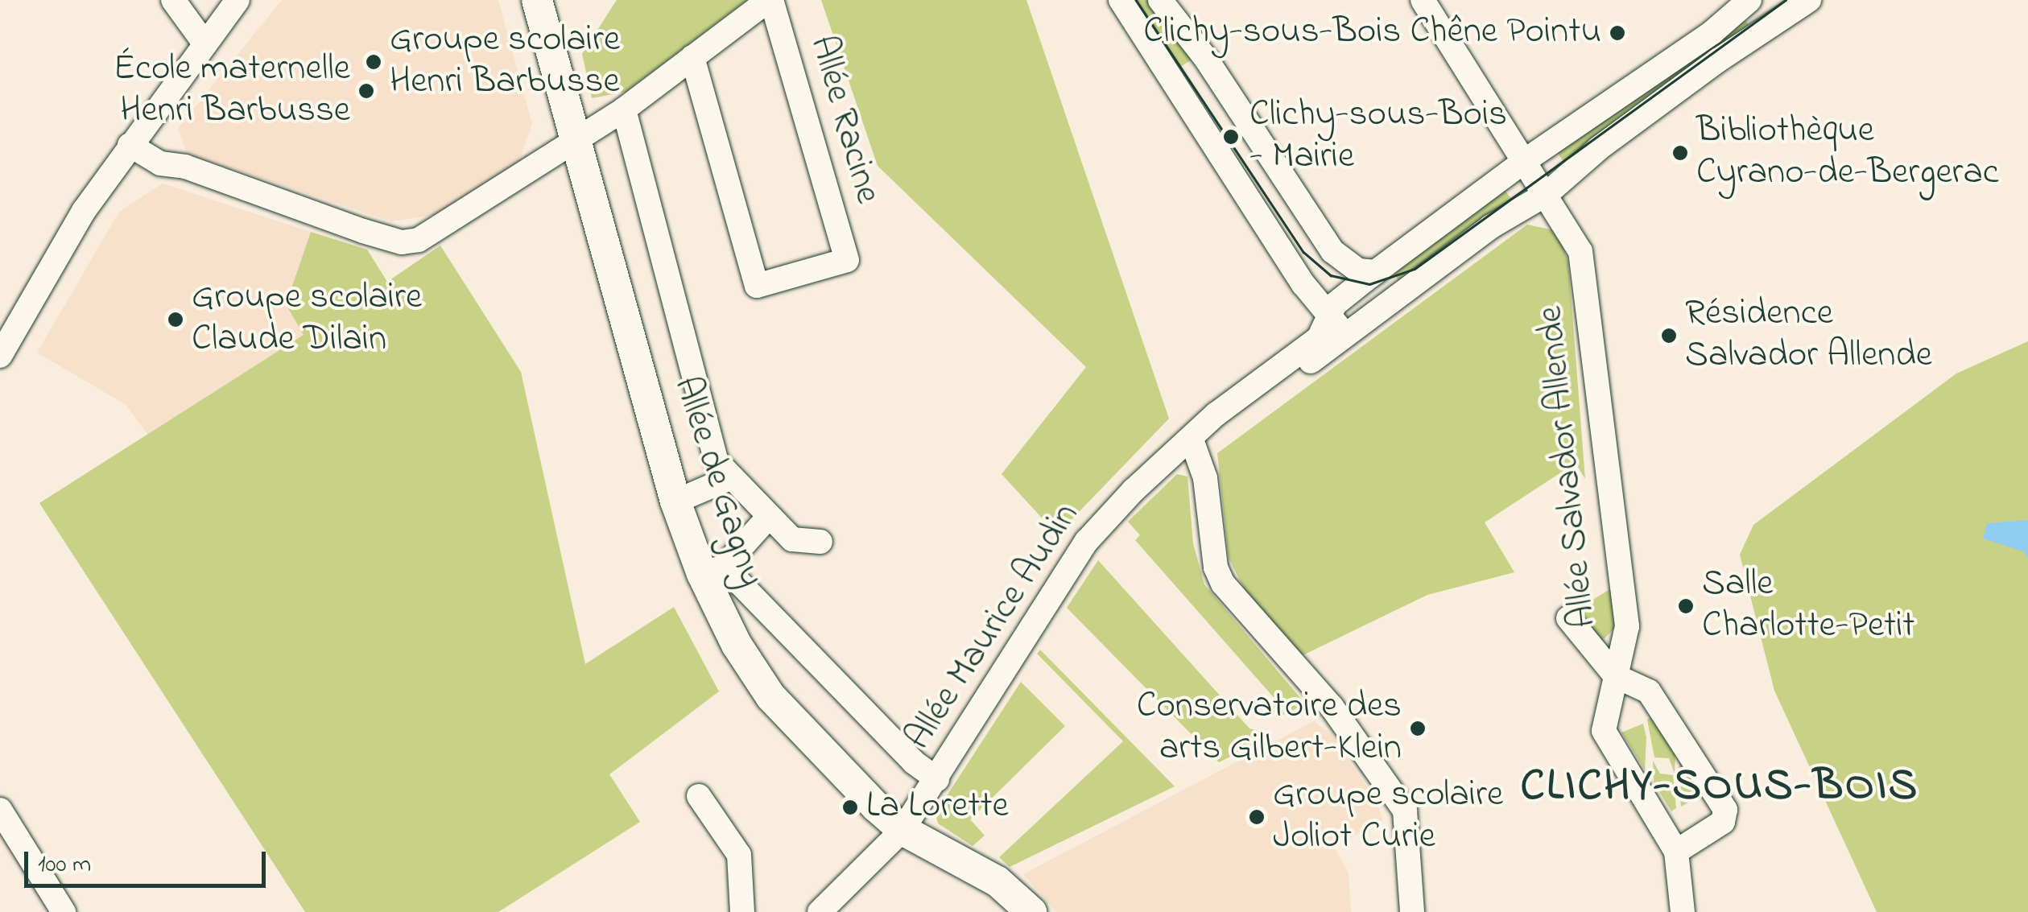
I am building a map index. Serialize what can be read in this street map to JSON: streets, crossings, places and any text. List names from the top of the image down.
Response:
{
  "streets": {
    "main road": ["Allée de Gagny"],
    "street": ["Allée Racine", "Allée Salvador Allende", "Allée Maurice Audin"]
  },
  "crossings": [
    ["Allée Salvador Allende", "Allée Maurice Audin"],
    ["Allée de Gagny", "Allée Maurice Audin"]
  ],
  "districts": ["CLICHY-SOUS-BOIS"],
  "places": [
    "Clichy-sous-Bois Chêne Pointu",
    "Groupe scolaire Henri Barbusse",
    "École maternelle Henri Barbusse",
    "Clichy-sous-Bois - Mairie",
    "Bibliothèque Cyrano-de-Bergerac",
    "Groupe scolaire Claude Dilain",
    "Résidence Salvador Allende",
    "Salle Charlotte-Petit",
    "Conservatoire des arts Gilbert-Klein",
    "La Lorette",
    "Groupe scolaire Joliot Curie"
  ],
  "scale_bar": "100 m"
}
